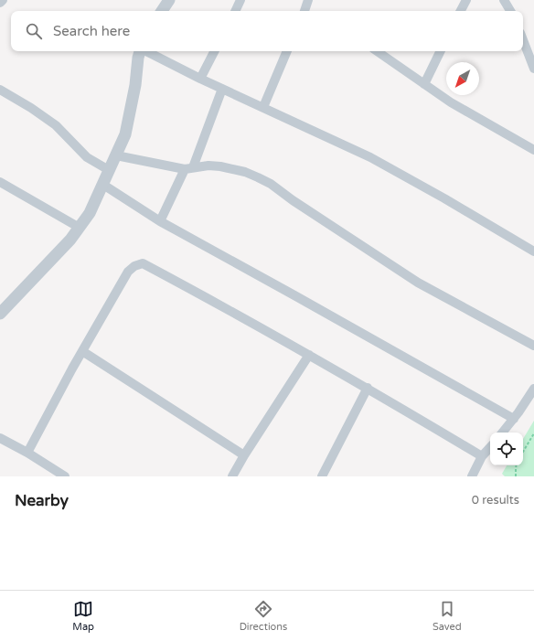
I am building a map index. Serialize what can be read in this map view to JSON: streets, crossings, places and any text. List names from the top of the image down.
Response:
{
  "north": "bottom left",
  "page": {
    "search": "Search here",
    "heading": ["Nearby", "0 results"],
    "nav": ["Map", "Directions", "Saved"]
  }
}
